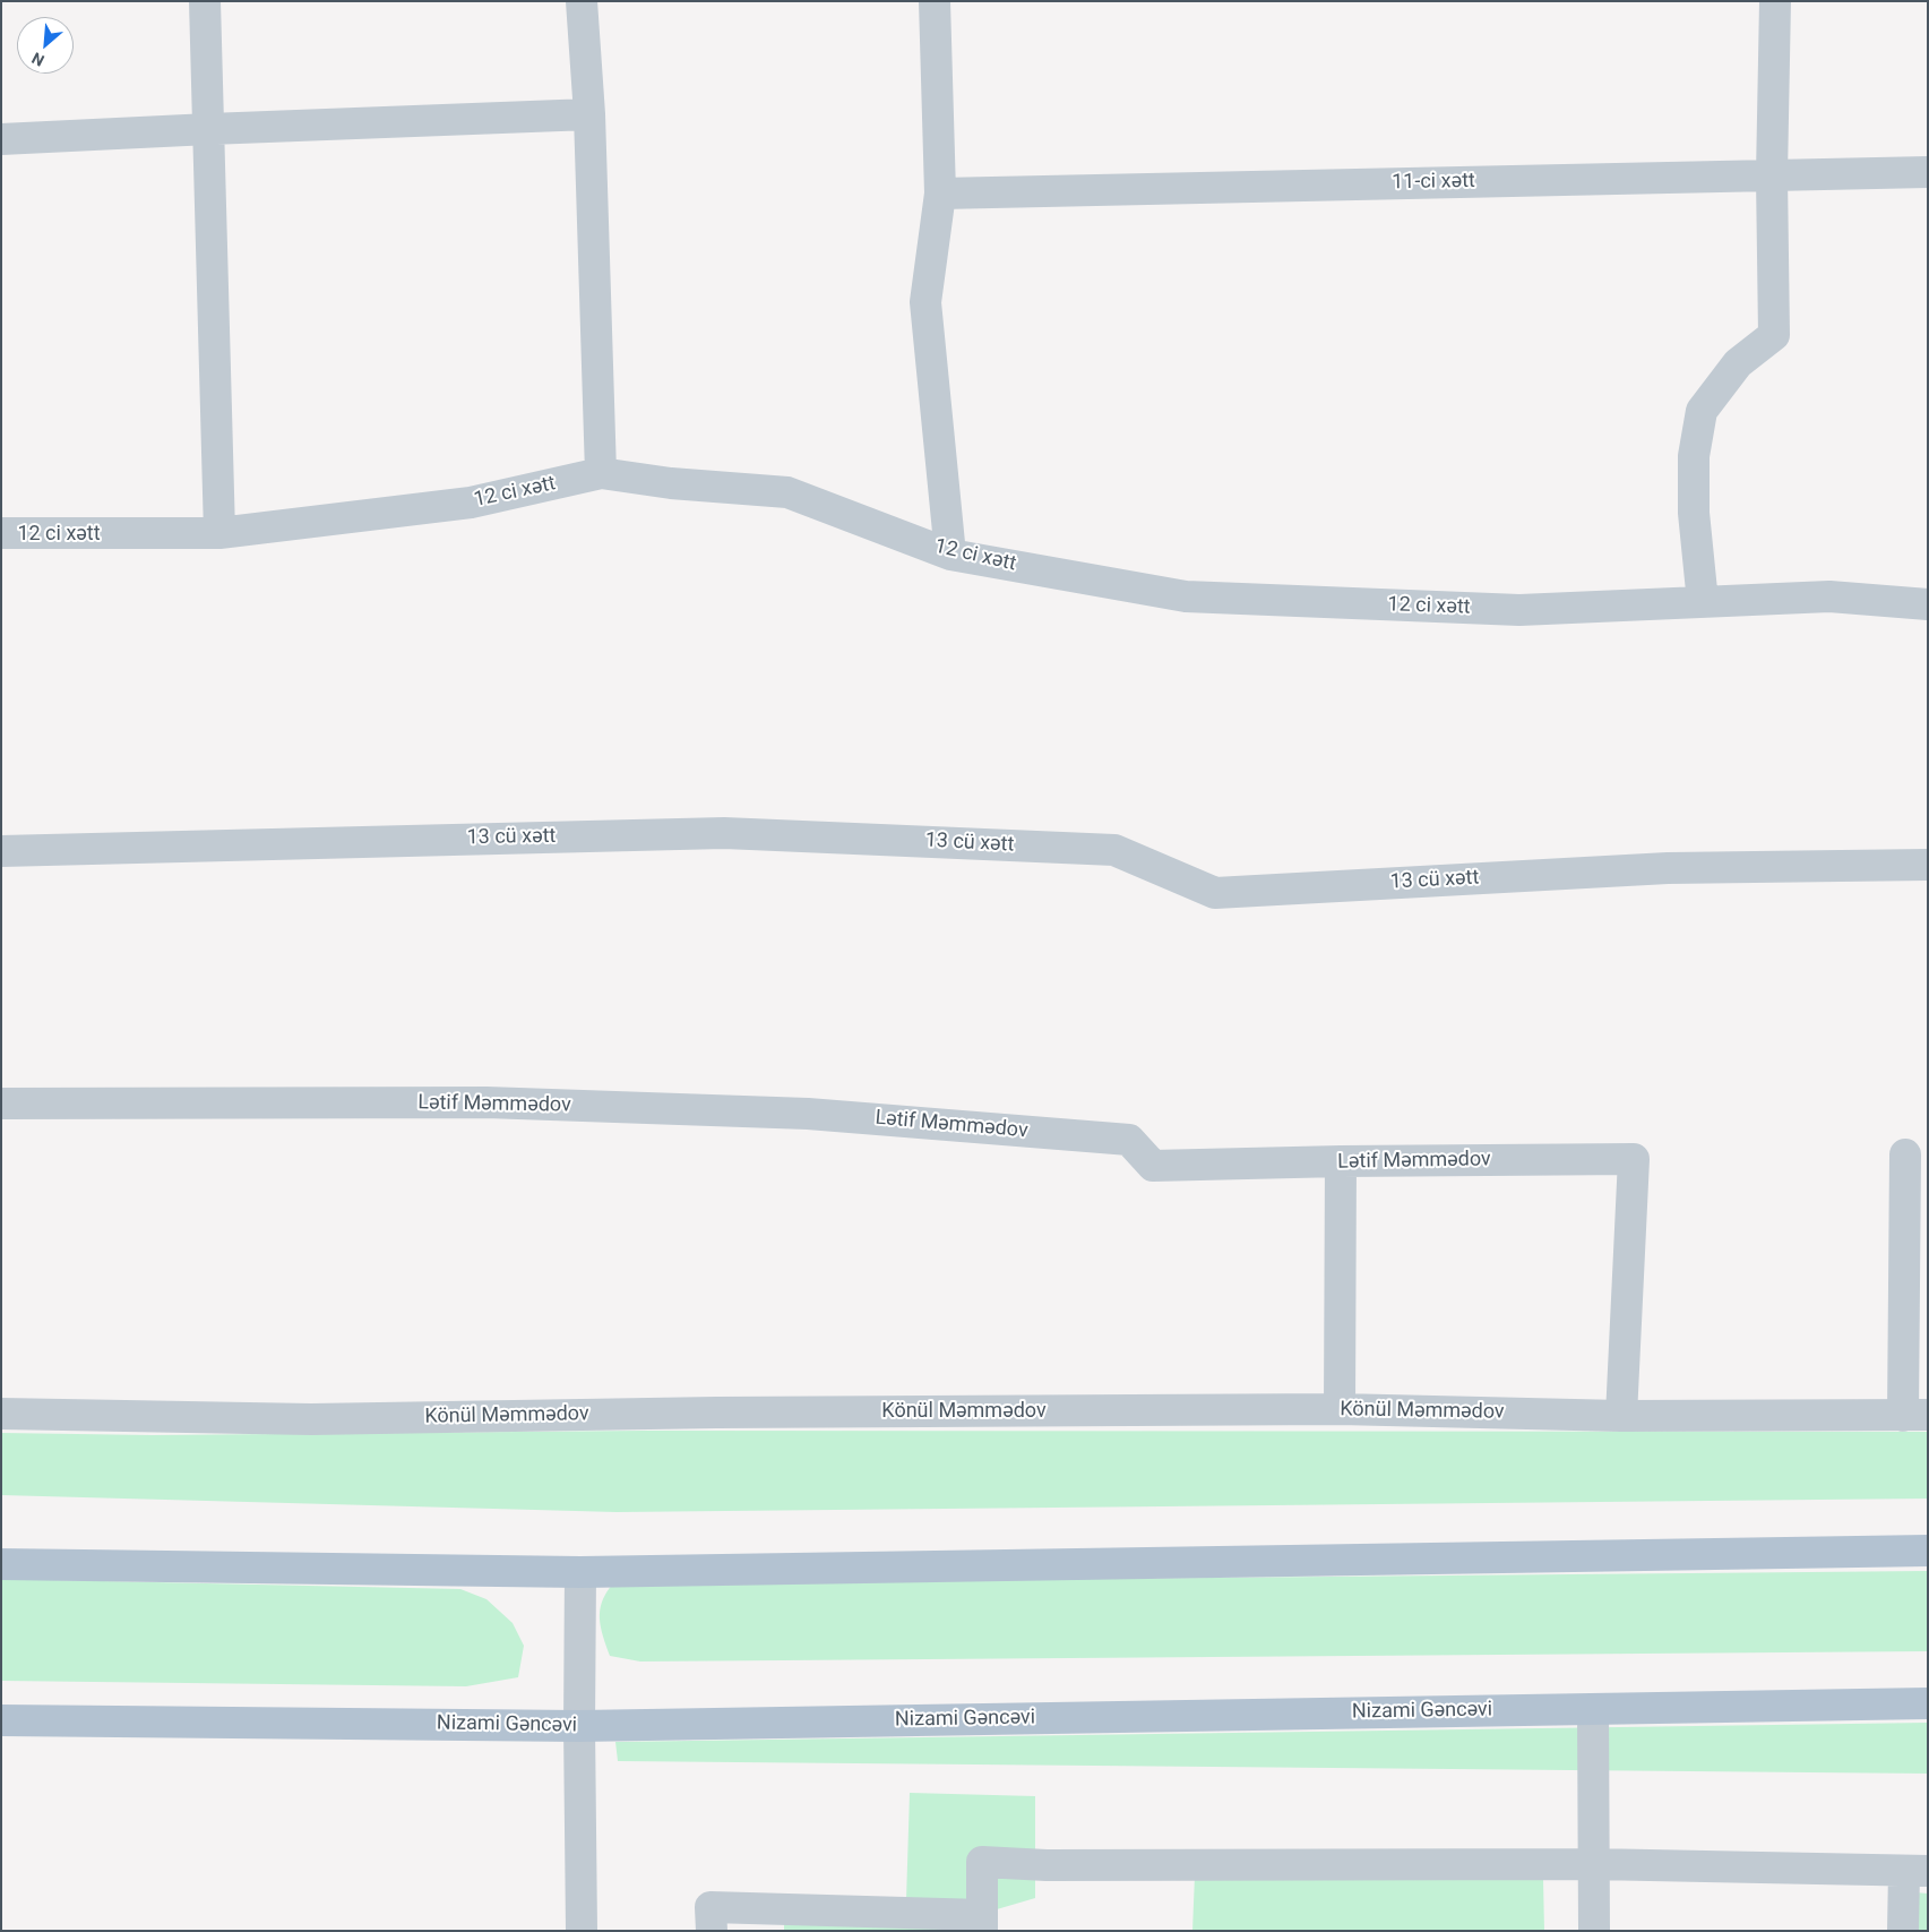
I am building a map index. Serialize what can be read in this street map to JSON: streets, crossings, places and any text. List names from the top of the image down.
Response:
{
  "streets": {
    "main road": ["Nizami Gəncəvi"],
    "street": [
      "11-ci xətt",
      "12 ci xətt",
      "13 cü xətt",
      "Lətif Məmmədov",
      "Könül Məmmədov"
    ]
  },
  "crossings": [
    ["Lətif Məmmədov", "Könül Məmmədov"]
  ],
  "north": "bottom left"
}
